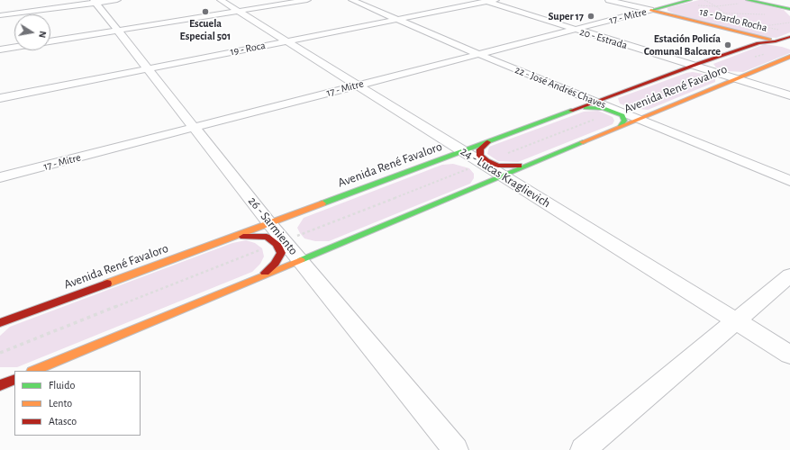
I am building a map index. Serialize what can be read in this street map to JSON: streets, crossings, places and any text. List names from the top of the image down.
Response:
{
  "streets": {
    "main road": ["17 - Mitre", "18 - Dardo Rocha", "Avenida René Favaloro"],
    "street": [
      "20 - Estrada",
      "19 - Roca",
      "22 - José Andrés Chaves",
      "24 - Lucas Kraglievich",
      "26 - Sarmiento"
    ]
  },
  "crossings": [
    ["17 - Mitre", "18 - Dardo Rocha"],
    ["17 - Mitre", "20 - Estrada"],
    ["17 - Mitre", "22 - José Andrés Chaves"],
    ["17 - Mitre", "24 - Lucas Kraglievich"],
    ["17 - Mitre", "26 - Sarmiento"],
    ["18 - Dardo Rocha", "Avenida René Favaloro"],
    ["20 - Estrada", "19 - Roca"],
    ["20 - Estrada", "Avenida René Favaloro"],
    ["19 - Roca", "22 - José Andrés Chaves"],
    ["19 - Roca", "24 - Lucas Kraglievich"],
    ["19 - Roca", "26 - Sarmiento"],
    ["22 - José Andrés Chaves", "Avenida René Favaloro"],
    ["Avenida René Favaloro", "24 - Lucas Kraglievich"],
    ["Avenida René Favaloro", "26 - Sarmiento"]
  ],
  "places": ["Escuela Especial 501", "Super 17", "Estación Policía Comunal Balcarce"],
  "legend": ["Fluido", "Lento", "Atasco"],
  "north": "right"
}
